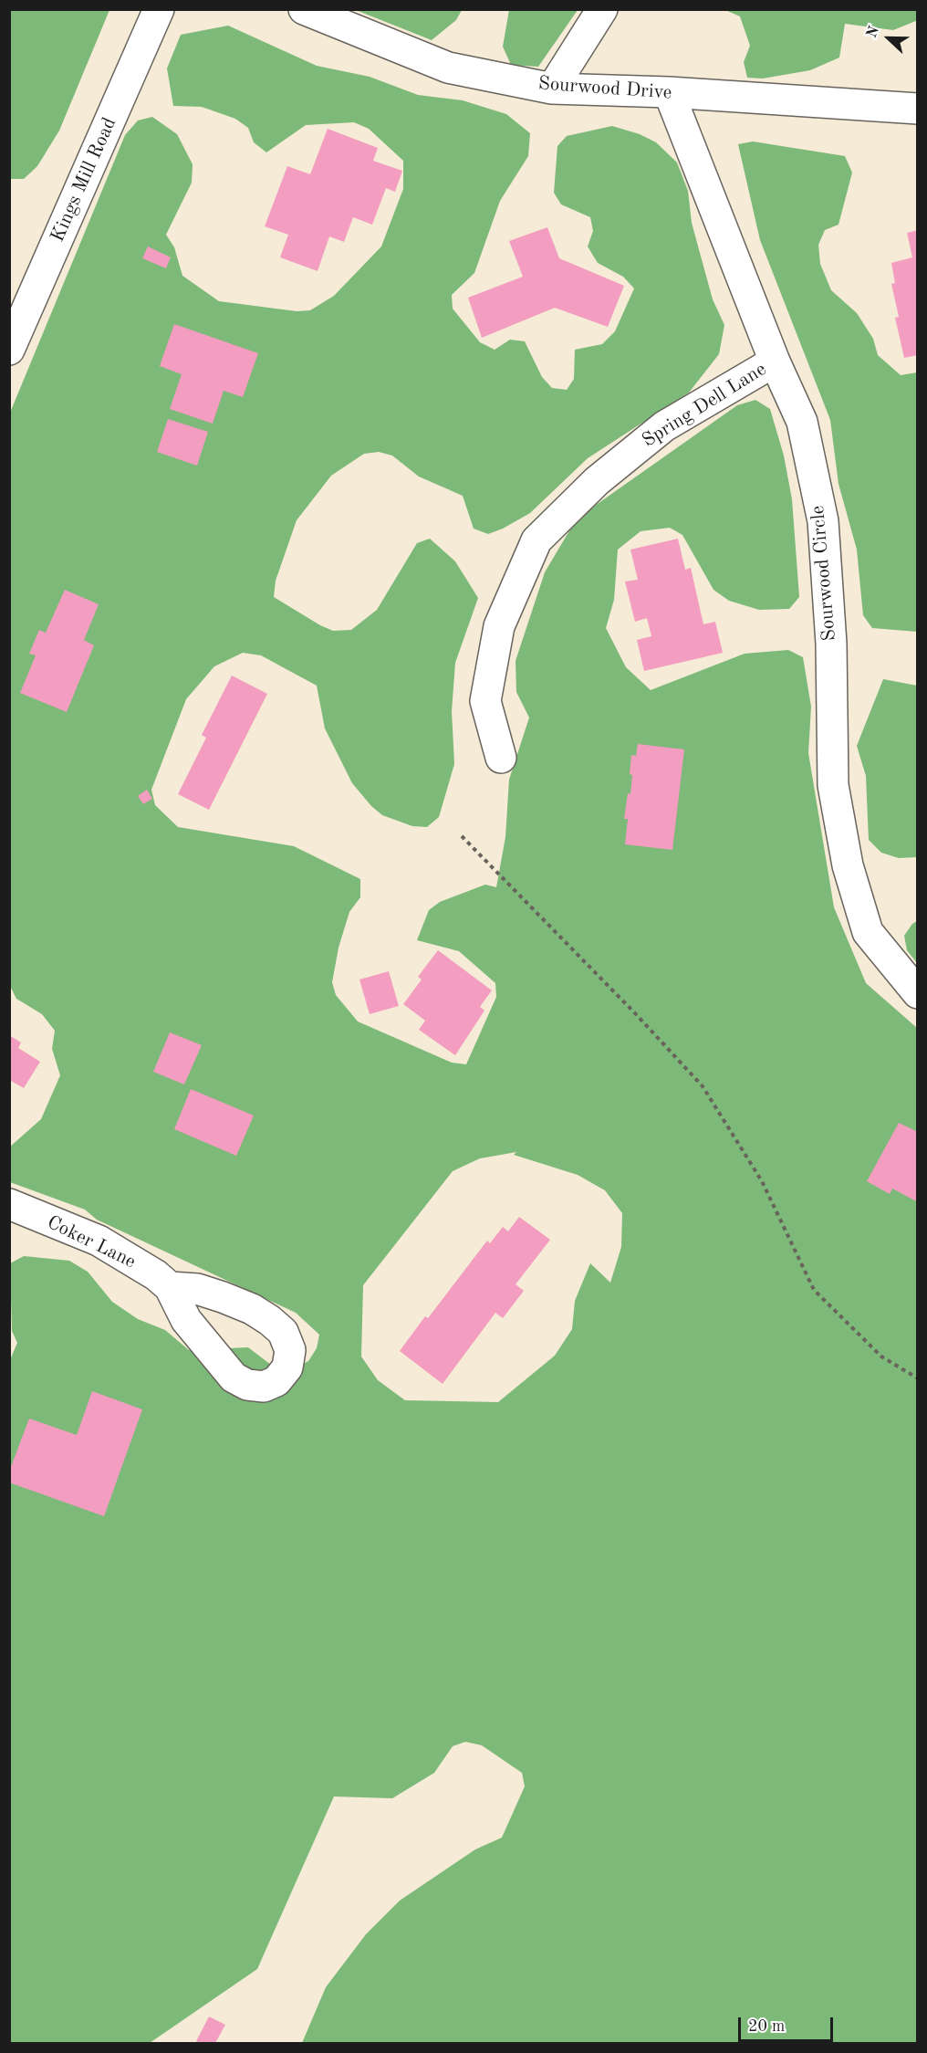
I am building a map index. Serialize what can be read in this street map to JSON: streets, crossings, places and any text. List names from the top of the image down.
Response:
{
  "streets": {
    "street": [
      "Sourwood Drive",
      "Kings Mill Road",
      "Spring Dell Lane",
      "Sourwood Circle",
      "Coker Lane"
    ]
  },
  "crossings": [
    ["Sourwood Drive", "Sourwood Circle"],
    ["Spring Dell Lane", "Sourwood Circle"]
  ],
  "scale_bar": "20 m",
  "north": "left"
}
